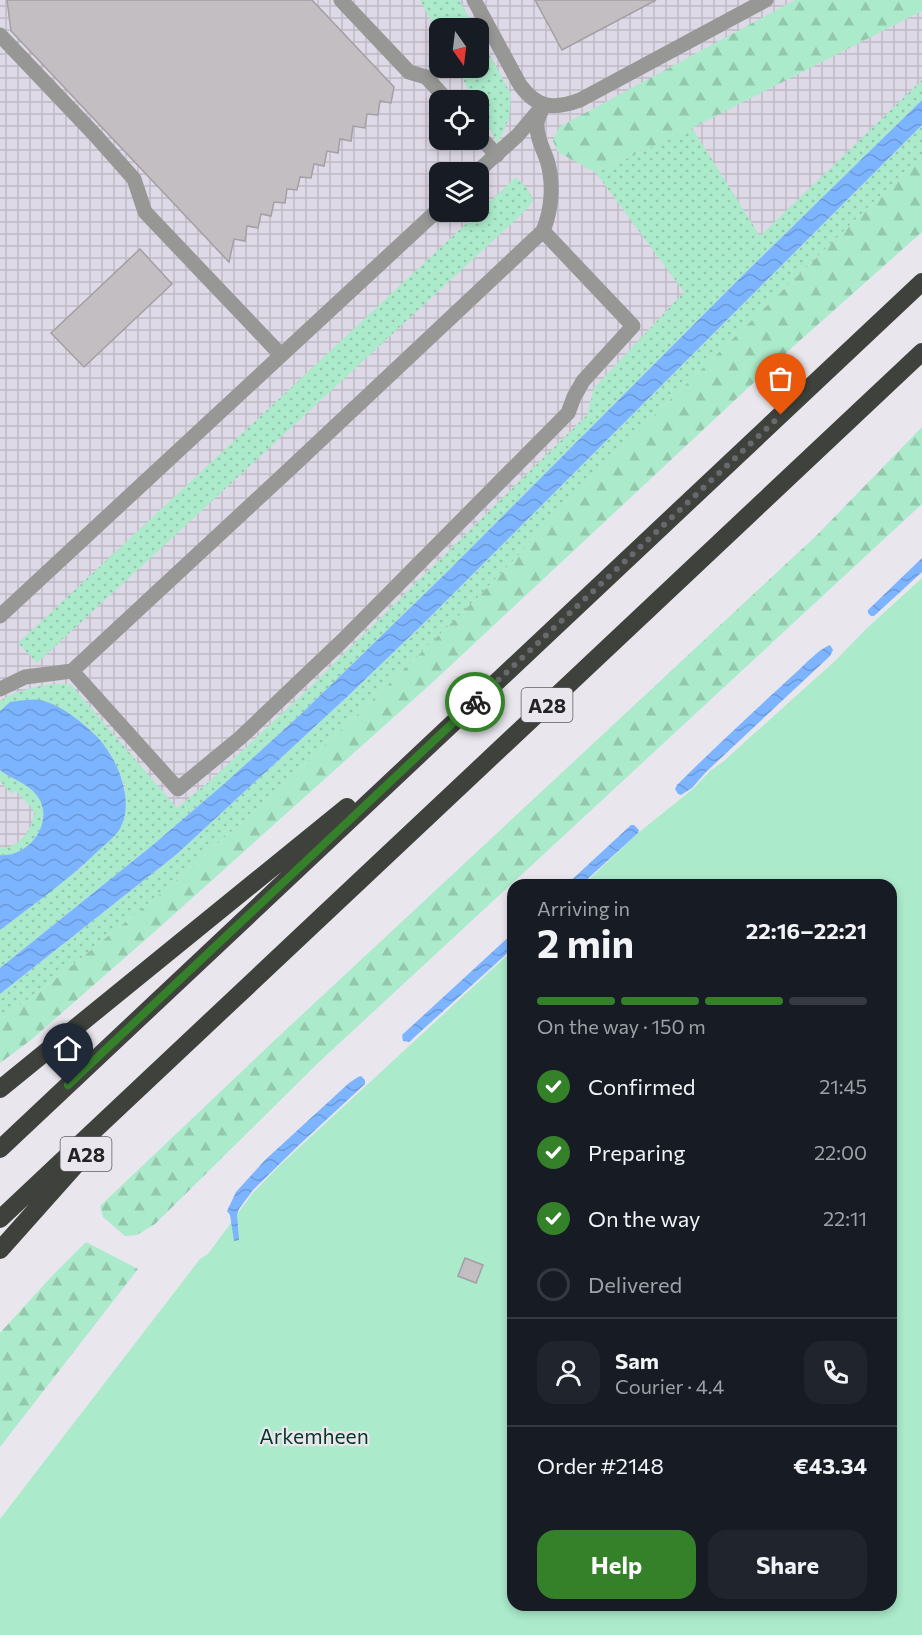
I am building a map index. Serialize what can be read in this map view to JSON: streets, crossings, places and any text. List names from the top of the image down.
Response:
{
  "streets": {
    "highway": ["A28"]
  },
  "parks": ["Arkemheen"],
  "north": "bottom",
  "page": {
    "heading": ["2 min", "Arriving in", "22:16–22:21"],
    "panel": [
      "Sam",
      "Courier · 4.4",
      "Order #2148",
      "€43.34"
    ],
    "bar": "On the way · 150 m",
    "list": [
      ["Confirmed", "21:45"],
      ["Preparing", "22:00"],
      ["On the way", "22:11"],
      "Delivered"
    ],
    "buttons": ["Help", "Share"]
  }
}
